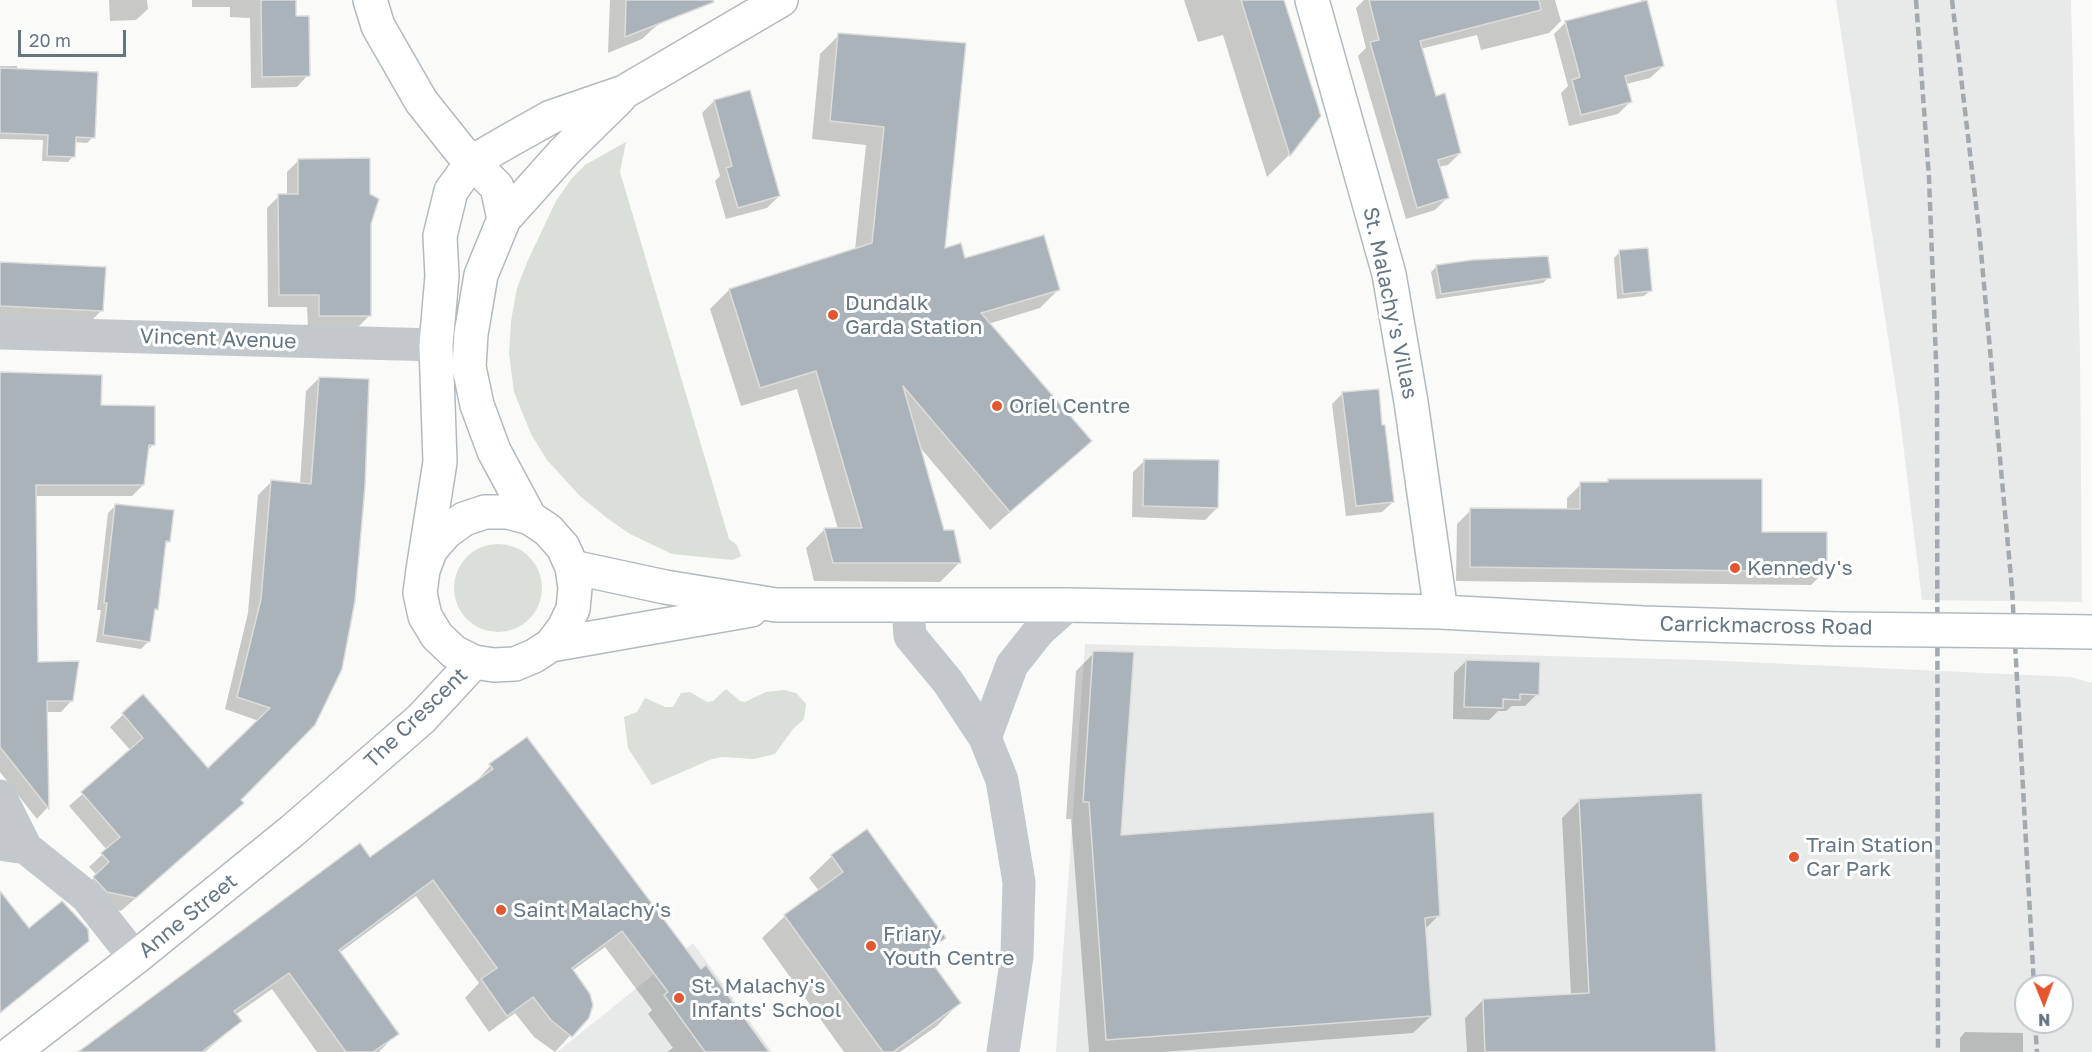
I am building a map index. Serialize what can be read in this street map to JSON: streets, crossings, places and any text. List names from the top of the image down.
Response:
{
  "streets": {
    "main road": [
      "St. Malachy's Villas",
      "Carrickmacross Road",
      "The Crescent",
      "Anne Street"
    ],
    "street": ["Vincent Avenue"]
  },
  "crossings": [
    ["St. Malachy's Villas", "Carrickmacross Road"],
    ["The Crescent", "Anne Street"]
  ],
  "places": [
    "Dundalk Garda Station",
    "Oriel Centre",
    "Kennedy's",
    "Train Station Car Park",
    "Saint Malachy's",
    "Friary Youth Centre",
    "St. Malachy's Infants' School"
  ],
  "scale_bar": "20 m",
  "north": "bottom"
}
